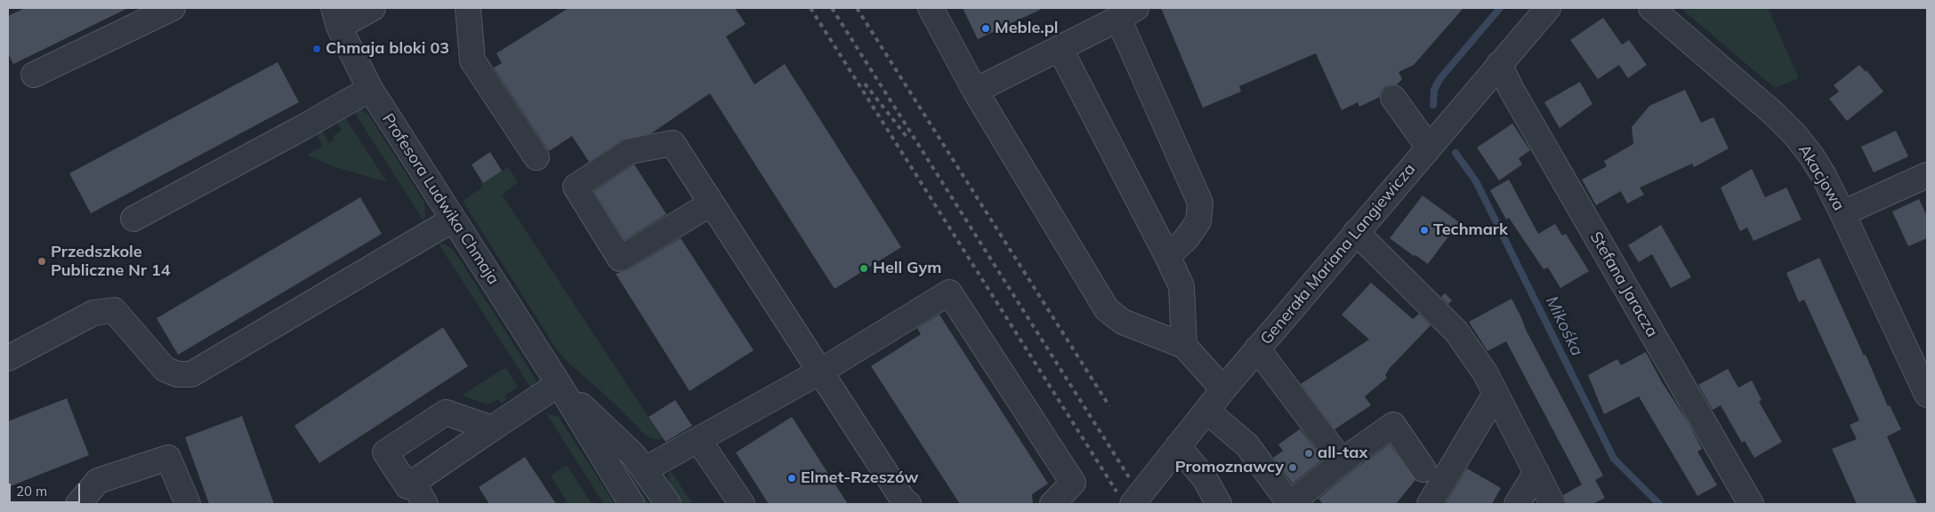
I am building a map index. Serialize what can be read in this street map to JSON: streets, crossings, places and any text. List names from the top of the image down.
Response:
{
  "streets": {
    "street": [
      "Akacjowa",
      "Profesora Ludwika Chmaja",
      "Generała Mariana Langiewicza",
      "Stefana Jaracza"
    ]
  },
  "crossings": [
    ["Generała Mariana Langiewicza", "Stefana Jaracza"]
  ],
  "water": ["Mikośka"],
  "places": [
    "Meble.pl",
    "Chmaja bloki 03",
    "Techmark",
    "Przedszkole Publiczne Nr 14",
    "Hell Gym",
    "all-tax",
    "Promoznawcy",
    "Elmet-Rzeszów"
  ],
  "scale_bar": "20 m"
}
